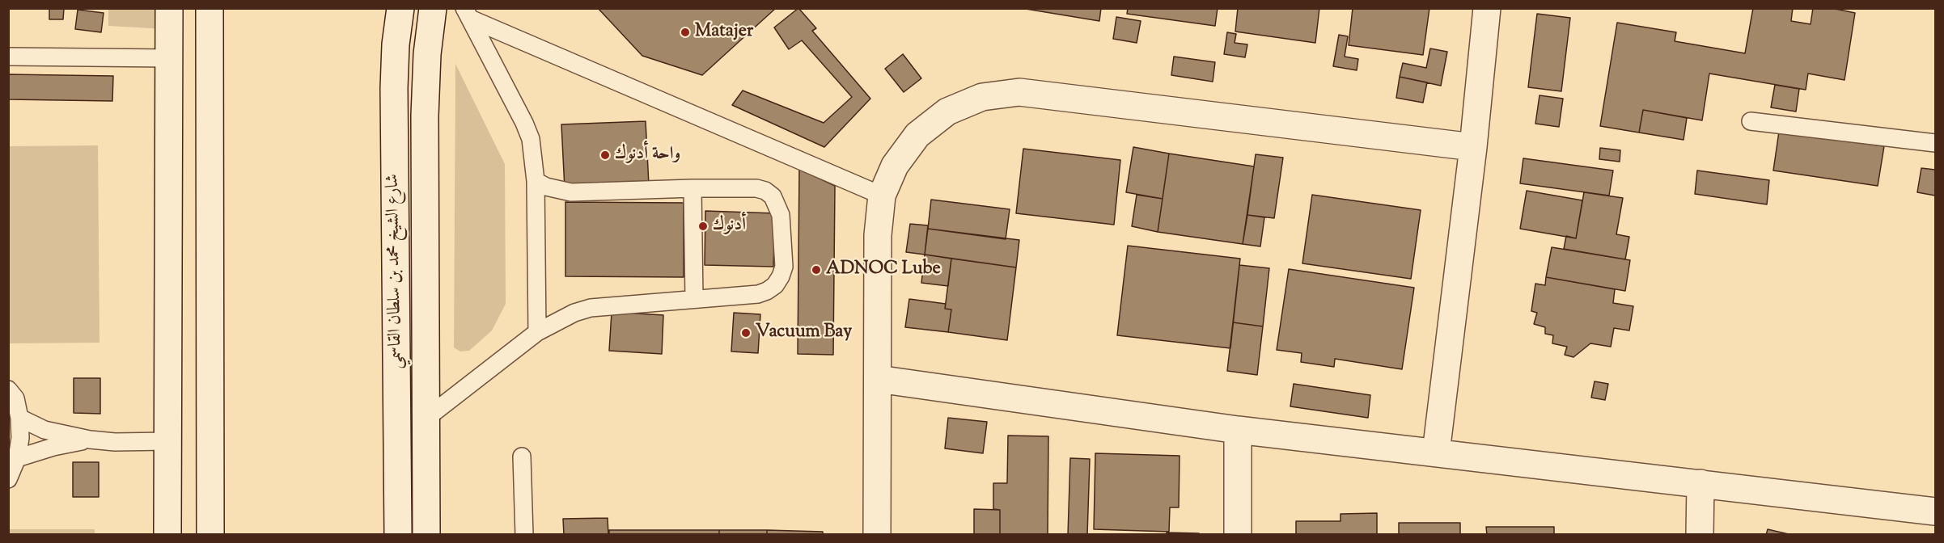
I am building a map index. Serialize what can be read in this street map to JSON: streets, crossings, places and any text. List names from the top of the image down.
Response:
{
  "streets": {
    "street": ["شارع الشيخ محمد بن سلطان القاسمي"]
  },
  "places": [
    "Matajer",
    "واحة أدنوك",
    "أدنوك",
    "ADNOC Lube",
    "Vacuum Bay"
  ]
}
